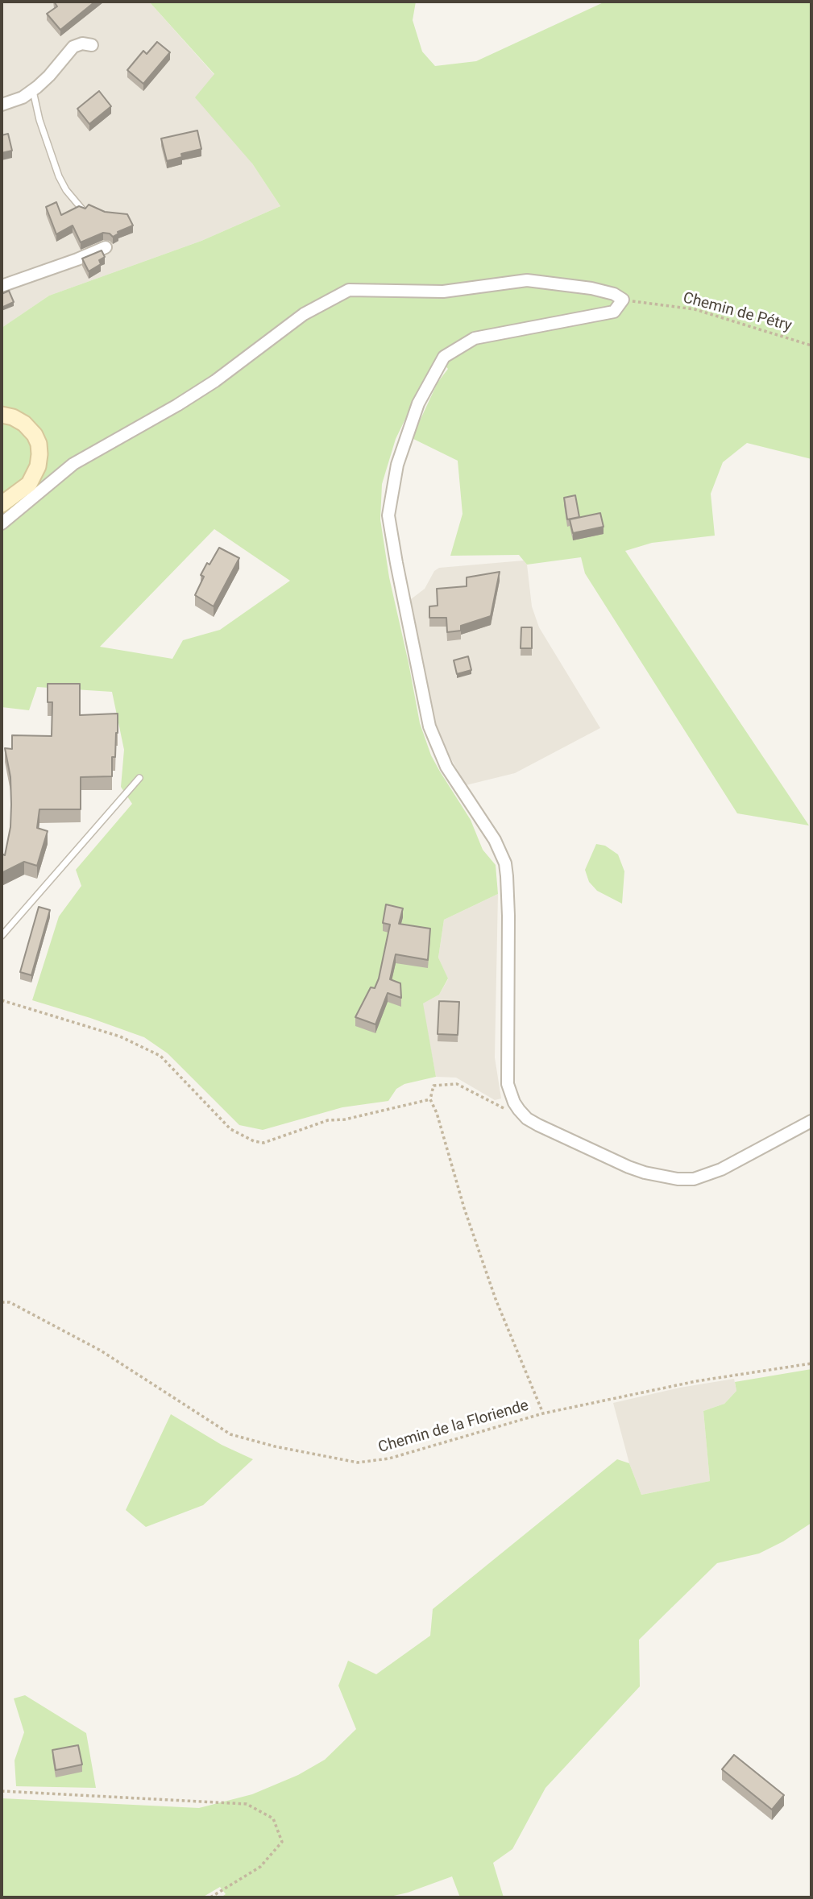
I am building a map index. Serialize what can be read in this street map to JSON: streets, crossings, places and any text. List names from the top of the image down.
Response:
{
  "streets": {
    "path": ["Chemin de Pétry", "Chemin de la Floriende"]
  }
}
